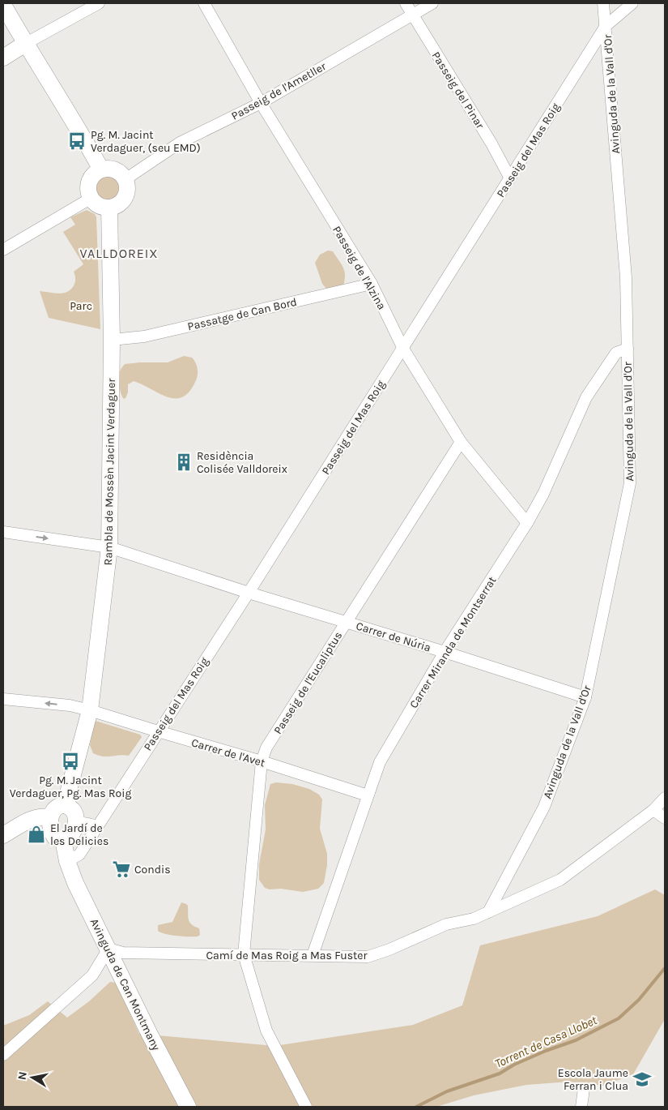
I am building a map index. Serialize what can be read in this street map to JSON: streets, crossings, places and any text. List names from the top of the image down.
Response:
{
  "streets": {
    "street": [
      "Passeig del Pinar",
      "Passeig de l'Ametller",
      "Avinguda de la Vall d'Or",
      "Passeig del Mas Roig",
      "Passeig de l'Alzina",
      "Passatge de Can Bord",
      "Rambla de Mossèn Jacint Verdaguer",
      "Carrer de Núria",
      "Carrer Miranda de Montserrat",
      "Passeig de l'Eucaliptus",
      "Carrer de l'Avet",
      "Camí de Mas Roig a Mas Fuster",
      "Avinguda de Can Montmany"
    ]
  },
  "crossings": [
    ["Passeig del Pinar", "Passeig de l'Ametller"],
    ["Passeig del Pinar", "Passeig del Mas Roig"],
    ["Passeig de l'Ametller", "Passeig de l'Alzina"],
    ["Passeig de l'Ametller", "Rambla de Mossèn Jacint Verdaguer"],
    ["Avinguda de la Vall d'Or", "Passeig del Mas Roig"],
    ["Avinguda de la Vall d'Or", "Carrer de Núria"],
    ["Avinguda de la Vall d'Or", "Carrer Miranda de Montserrat"],
    ["Avinguda de la Vall d'Or", "Camí de Mas Roig a Mas Fuster"],
    ["Passeig del Mas Roig", "Passeig de l'Alzina"],
    ["Passeig del Mas Roig", "Carrer de Núria"],
    ["Passeig del Mas Roig", "Carrer de l'Avet"],
    ["Passeig del Mas Roig", "Avinguda de Can Montmany"],
    ["Passeig de l'Alzina", "Passatge de Can Bord"],
    ["Passeig de l'Alzina", "Carrer Miranda de Montserrat"],
    ["Passeig de l'Alzina", "Passeig de l'Eucaliptus"],
    ["Passatge de Can Bord", "Rambla de Mossèn Jacint Verdaguer"],
    ["Rambla de Mossèn Jacint Verdaguer", "Carrer de Núria"],
    ["Rambla de Mossèn Jacint Verdaguer", "Carrer de l'Avet"],
    ["Rambla de Mossèn Jacint Verdaguer", "Avinguda de Can Montmany"],
    ["Carrer de Núria", "Carrer Miranda de Montserrat"],
    ["Carrer de Núria", "Passeig de l'Eucaliptus"],
    ["Carrer Miranda de Montserrat", "Carrer de l'Avet"],
    ["Carrer Miranda de Montserrat", "Camí de Mas Roig a Mas Fuster"],
    ["Passeig de l'Eucaliptus", "Carrer de l'Avet"],
    ["Passeig de l'Eucaliptus", "Camí de Mas Roig a Mas Fuster"],
    ["Camí de Mas Roig a Mas Fuster", "Avinguda de Can Montmany"]
  ],
  "districts": ["VALLDOREIX"],
  "water": ["Torrent de Casa Llobet"],
  "parks": ["Parc"],
  "places": {
    "bus stop": ["Pg. M. Jacint Verdaguer, (seu EMD)", "Pg. M. Jacint Verdaguer, Pg. Mas Roig"],
    "building": ["Residència Colisée Valldoreix"],
    "shop": ["El Jardí de les Delicies"],
    "supermarket": ["Condis"],
    "school or university": ["Escola Jaume Ferran i Clua"]
  },
  "north": "left"
}
